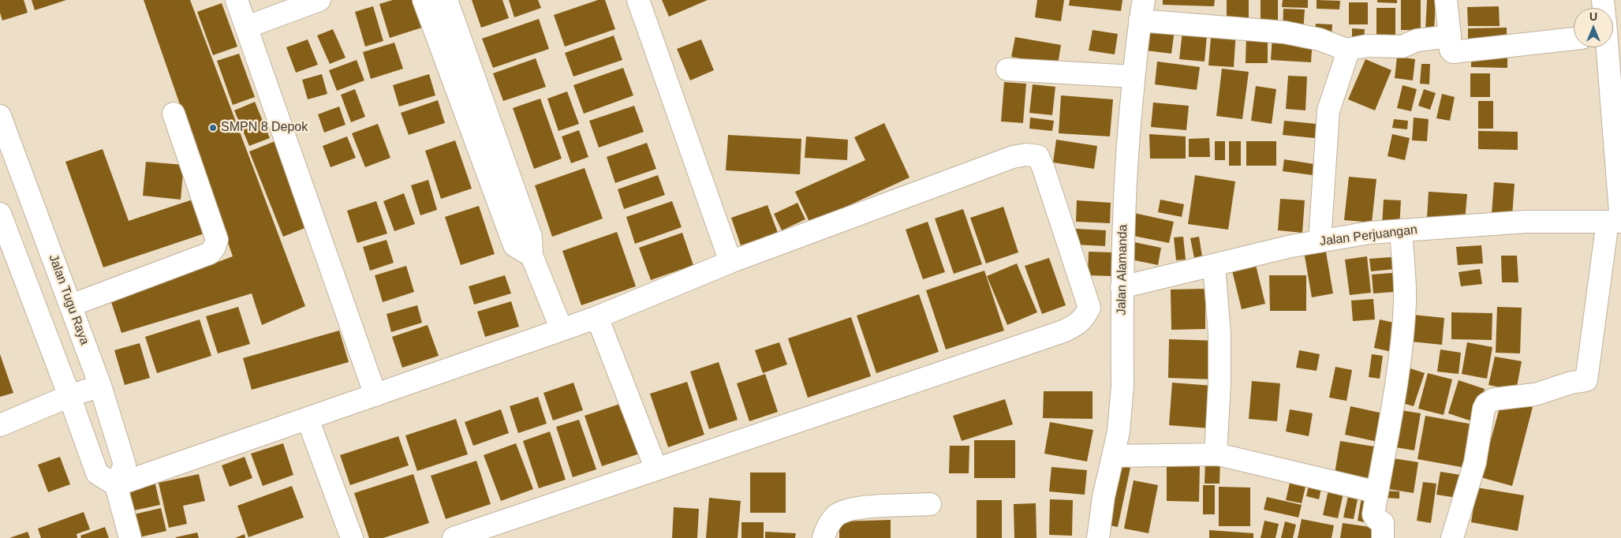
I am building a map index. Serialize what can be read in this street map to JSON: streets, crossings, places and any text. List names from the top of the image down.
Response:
{
  "streets": {
    "street": ["Jalan Perjuangan", "Jalan Alamanda", "Jalan Tugu Raya"]
  },
  "crossings": [
    ["Jalan Perjuangan", "Jalan Alamanda"]
  ],
  "places": ["SMPN 8 Depok"],
  "north": "top"
}
